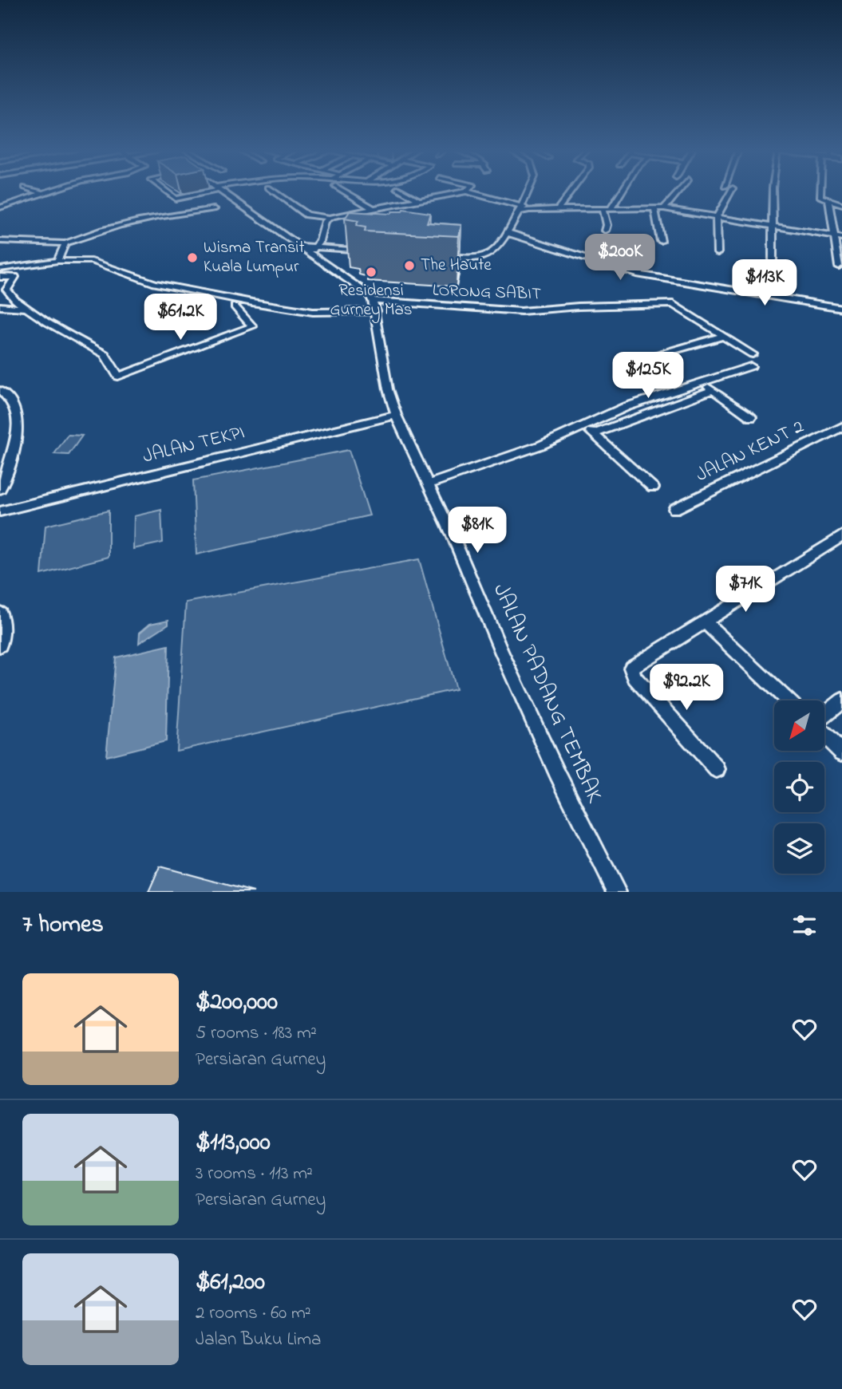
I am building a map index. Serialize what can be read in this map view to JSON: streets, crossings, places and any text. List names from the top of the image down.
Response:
{
  "streets": {
    "street": [
      "LORONG SABIT",
      "JALAN TEKPI",
      "JALAN KENT 2",
      "JALAN PADANG TEMBAK"
    ]
  },
  "crossings": [
    ["LORONG SABIT", "JALAN PADANG TEMBAK"],
    ["JALAN TEKPI", "JALAN PADANG TEMBAK"]
  ],
  "places": ["Wisma Transit Kuala Lumpur", "The Haute", "Residensi Gurney Mas"],
  "north": "bottom left",
  "page": {
    "price": [
      "$200K",
      "$113K",
      "$61.2K",
      "$125K",
      "$81K",
      "$71K",
      "$92.2K"
    ],
    "heading": "7 homes",
    "list": [
      {
        "name": "$200,000",
        "note": "5 rooms · 183 m² · Persiaran Gurney"
      },
      {
        "name": "$113,000",
        "note": "3 rooms · 113 m² · Persiaran Gurney"
      },
      {
        "name": "$61,200",
        "note": "2 rooms · 60 m² · Jalan Buku Lima"
      }
    ]
  }
}
